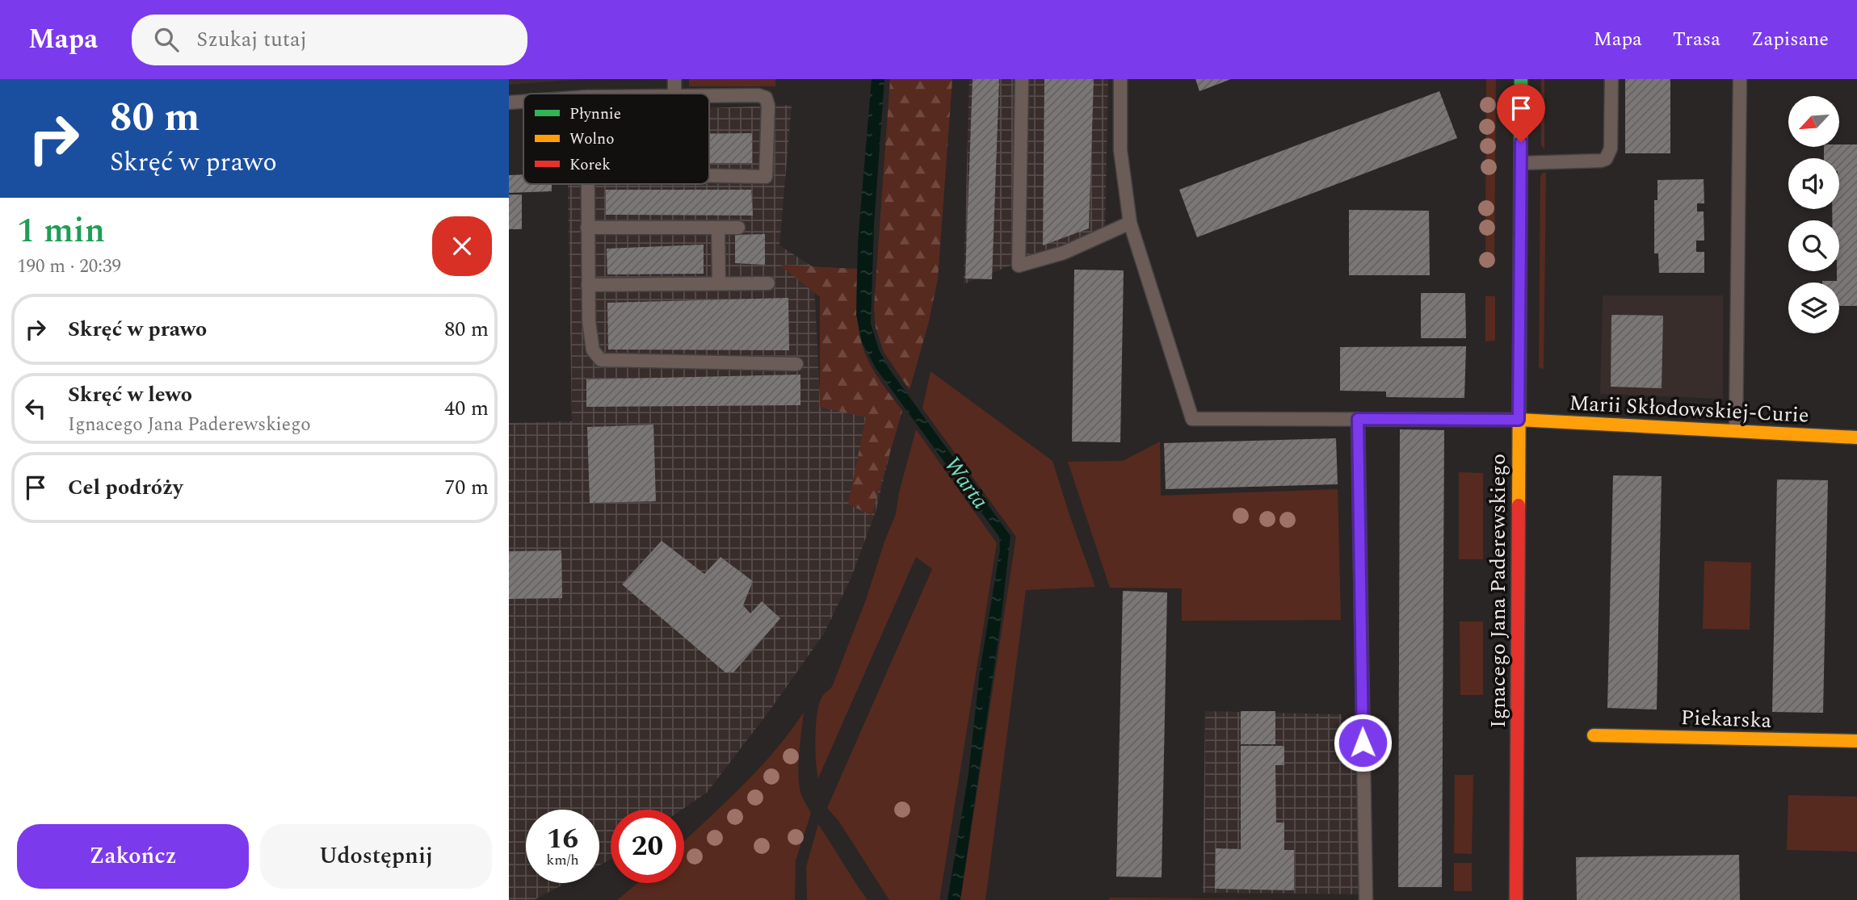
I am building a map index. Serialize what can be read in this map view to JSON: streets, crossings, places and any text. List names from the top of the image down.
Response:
{
  "streets": {
    "main road": ["Marii Skłodowskiej-Curie", "Ignacego Jana Paderewskiego", "Piekarska"]
  },
  "crossings": [
    ["Marii Skłodowskiej-Curie", "Ignacego Jana Paderewskiego"]
  ],
  "water": ["Warta"],
  "legend": ["Płynnie", "Wolno", "Korek"],
  "north": "bottom left",
  "page": {
    "header": "Mapa",
    "search": "Szukaj tutaj",
    "nav": ["Mapa", "Trasa", "Zapisane"],
    "turn": ["80 m", "Skręć w prawo"],
    "heading": ["1 min", "190 m · 20:39"],
    "list": [
      {
        "name": "Skręć w prawo",
        "value": "80 m"
      },
      {
        "name": "Skręć w lewo",
        "note": "Ignacego Jana Paderewskiego",
        "value": "40 m"
      },
      {
        "name": "Cel podróży",
        "value": "70 m"
      }
    ],
    "speed": "16 km/h",
    "limit": "20",
    "buttons": ["Zakończ", "Udostępnij"]
  }
}
